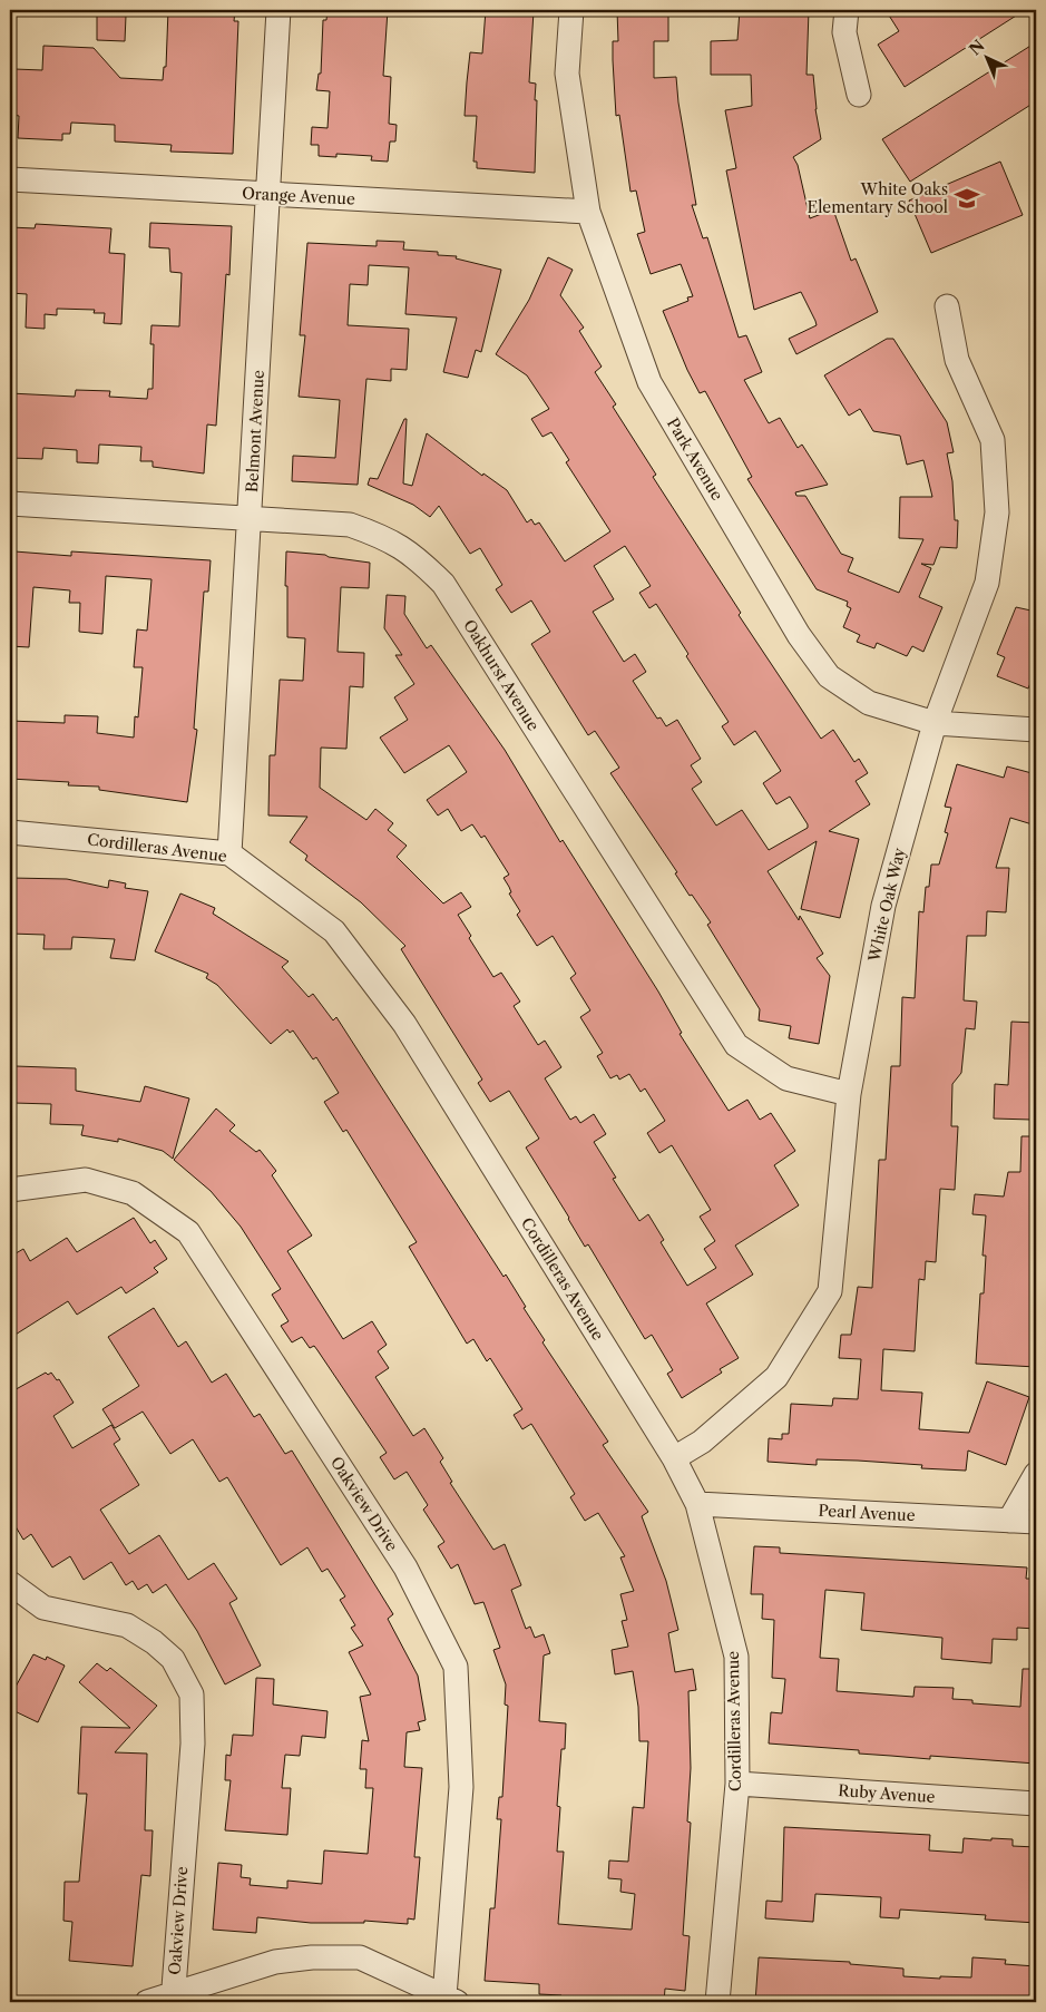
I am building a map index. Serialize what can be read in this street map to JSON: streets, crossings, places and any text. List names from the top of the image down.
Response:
{
  "streets": {
    "street": [
      "Orange Avenue",
      "Belmont Avenue",
      "Park Avenue",
      "Oakhurst Avenue",
      "Cordilleras Avenue",
      "White Oak Way",
      "Oakview Drive",
      "Pearl Avenue",
      "Ruby Avenue"
    ]
  },
  "crossings": [
    ["Orange Avenue", "Belmont Avenue"],
    ["Orange Avenue", "Park Avenue"],
    ["Belmont Avenue", "Oakhurst Avenue"],
    ["Belmont Avenue", "Cordilleras Avenue"],
    ["Park Avenue", "White Oak Way"],
    ["Oakhurst Avenue", "White Oak Way"],
    ["Cordilleras Avenue", "White Oak Way"],
    ["Cordilleras Avenue", "Pearl Avenue"],
    ["Cordilleras Avenue", "Ruby Avenue"]
  ],
  "places": {
    "school or university": ["White Oaks Elementary School"]
  },
  "north": "top left"
}
